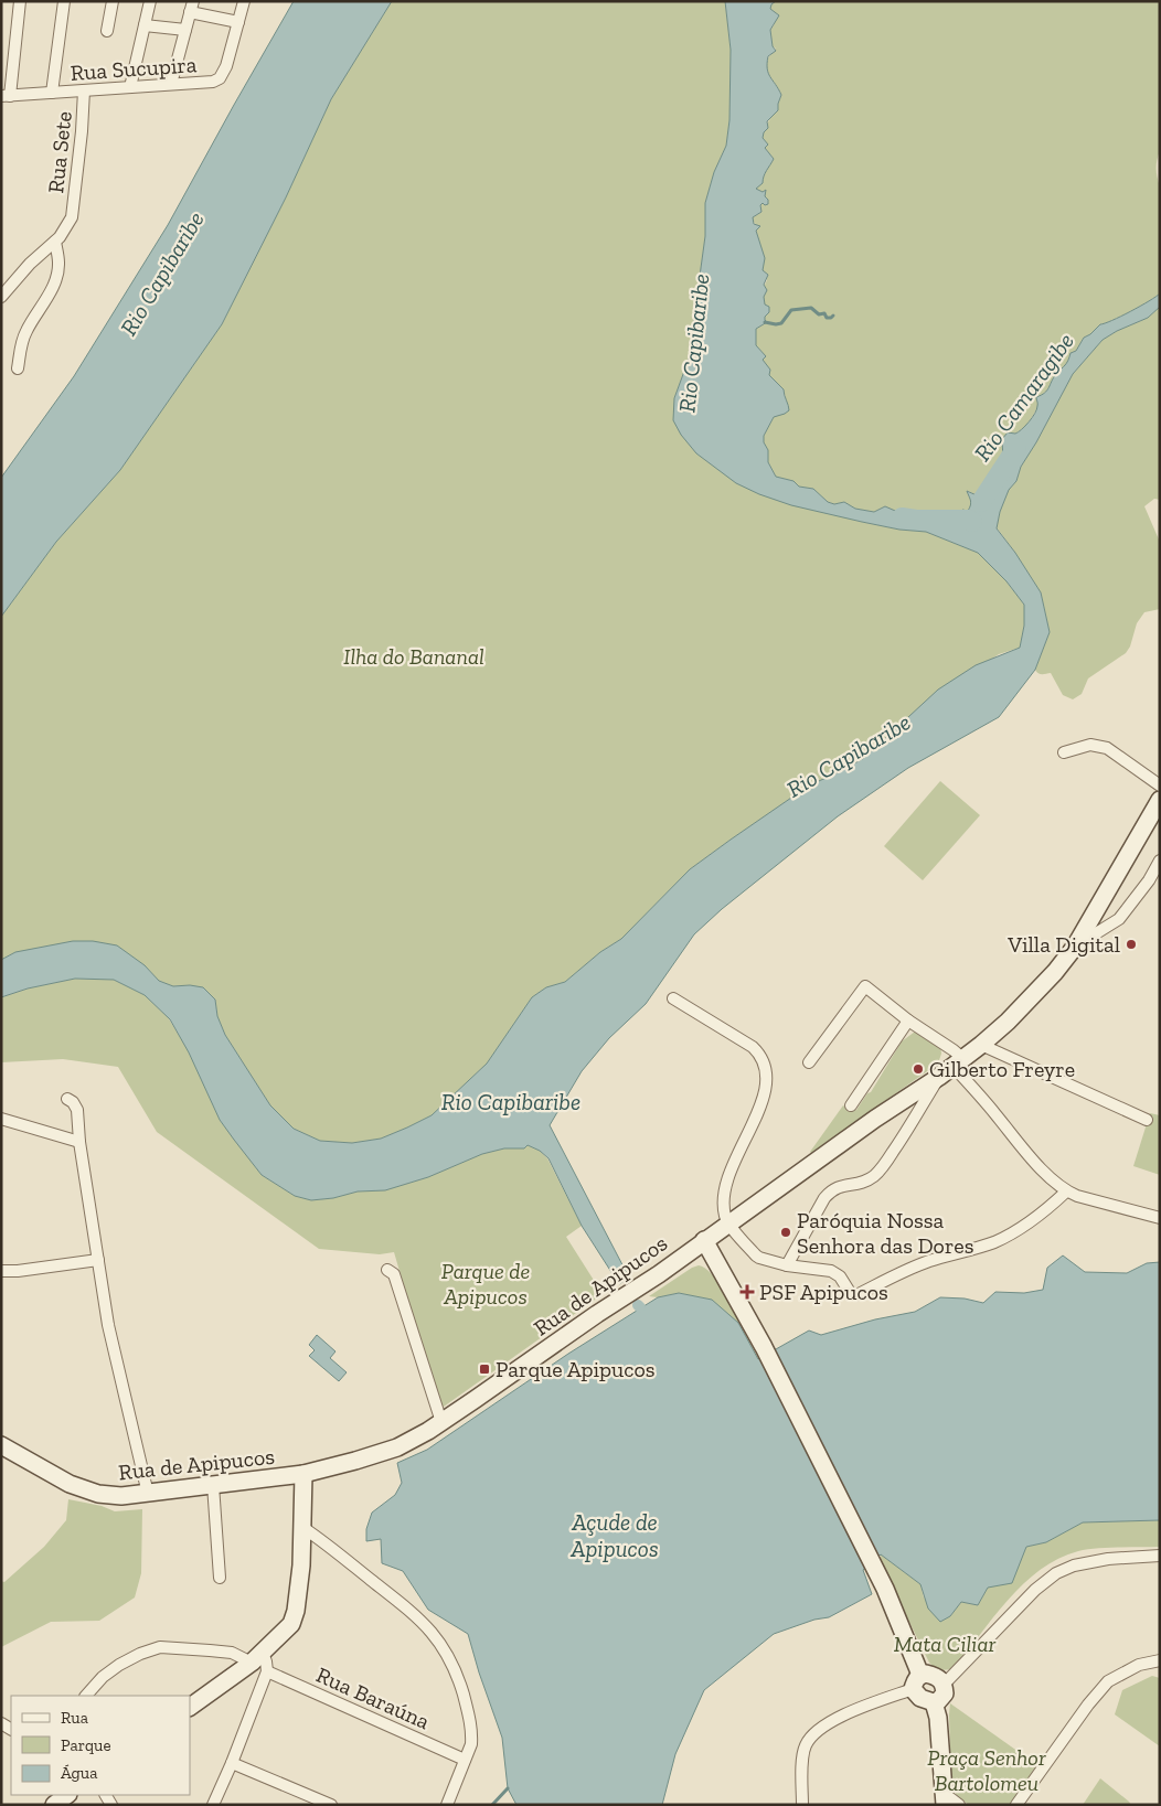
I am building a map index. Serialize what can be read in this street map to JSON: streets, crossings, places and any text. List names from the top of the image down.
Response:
{
  "streets": {
    "main road": ["Rua de Apipucos"],
    "street": ["Rua Sucupira", "Rua Sete", "Rua Baraúna"]
  },
  "crossings": [
    ["Rua Sucupira", "Rua Sete"]
  ],
  "water": ["Rio Capibaribe", "Rio Camaragibe", "Açude de Apipucos"],
  "parks": [
    "Ilha do Bananal",
    "Parque de Apipucos",
    "Mata Ciliar",
    "Praça Senhor Bartolomeu"
  ],
  "places": {
    "other": ["Villa Digital", "Gilberto Freyre", "Paróquia Nossa Senhora das Dores"],
    "health": ["PSF Apipucos"],
    "transit": ["Parque Apipucos"]
  },
  "legend": ["Rua", "Parque", "Água"]
}
